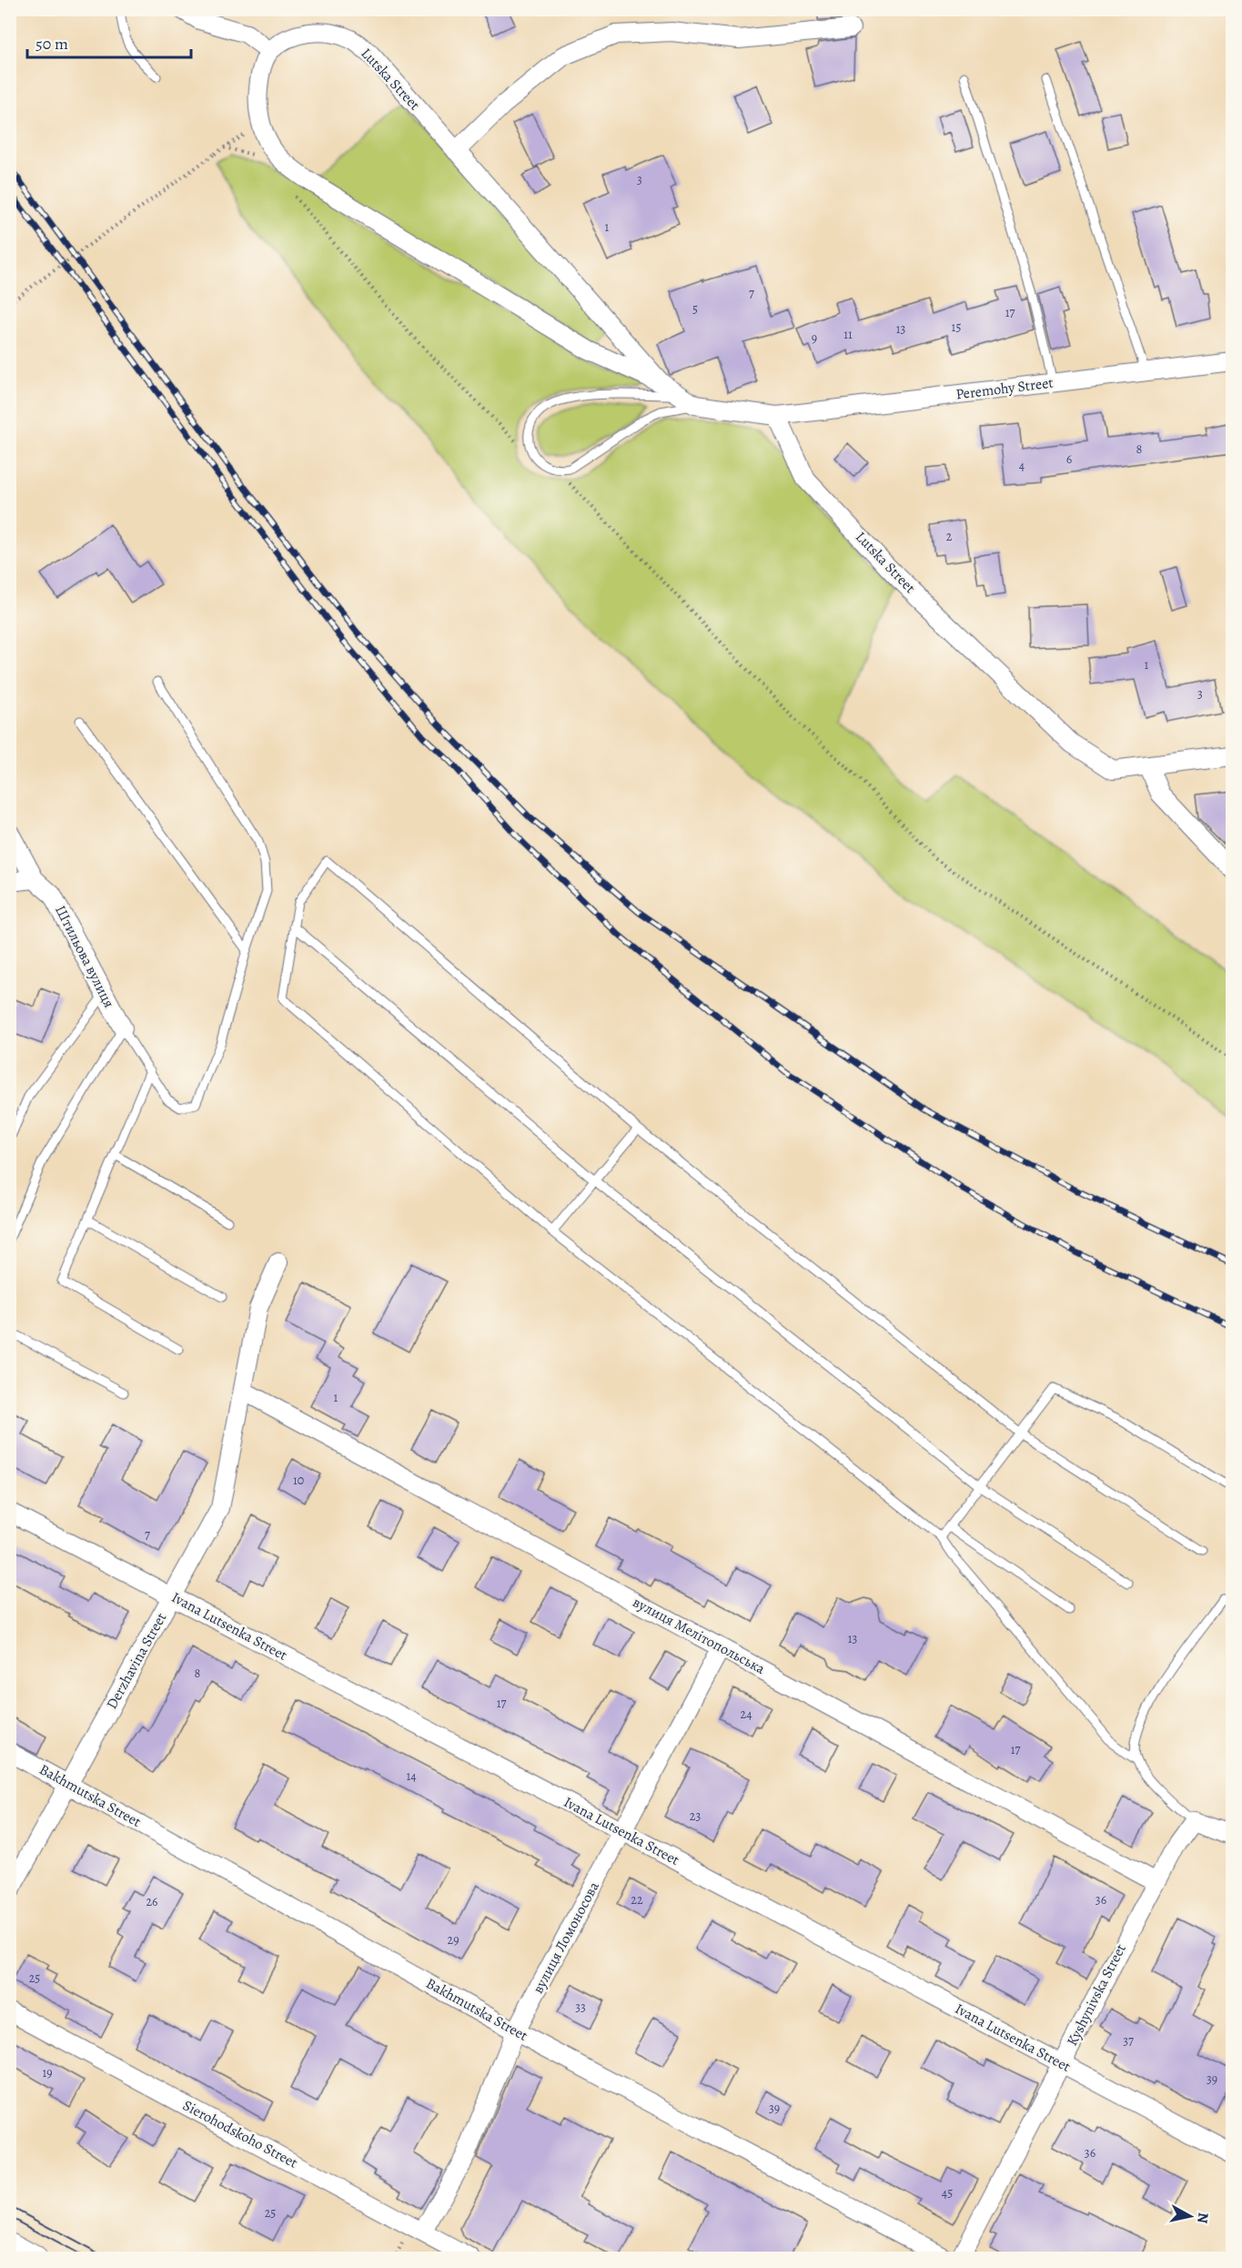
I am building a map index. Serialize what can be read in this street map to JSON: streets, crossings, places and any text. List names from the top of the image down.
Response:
{
  "streets": {
    "street": [
      "Lutska Street",
      "Peremohy Street",
      "Штильова вулиця",
      "Ivana Lutsenka Street",
      "вулиця Мелітопольська",
      "Derzhavina Street",
      "Bakhmutska Street",
      "вулиця Ломоносова",
      "Kyshynivska Street",
      "Sierohodskoho Street"
    ]
  },
  "crossings": [
    ["Lutska Street", "Peremohy Street"],
    ["Ivana Lutsenka Street", "Derzhavina Street"],
    ["Ivana Lutsenka Street", "вулиця Ломоносова"],
    ["Ivana Lutsenka Street", "Kyshynivska Street"],
    ["вулиця Мелітопольська", "Derzhavina Street"],
    ["вулиця Мелітопольська", "вулиця Ломоносова"],
    ["вулиця Мелітопольська", "Kyshynivska Street"],
    ["Derzhavina Street", "Bakhmutska Street"],
    ["Bakhmutska Street", "вулиця Ломоносова"],
    ["вулиця Ломоносова", "Sierohodskoho Street"]
  ],
  "house_numbers": [
    "3",
    "1",
    "7",
    "5",
    "17",
    "15",
    "13",
    "11",
    "9",
    "8",
    "6",
    "4",
    "2",
    "1",
    "3",
    "1",
    "10",
    "7",
    "13",
    "8",
    "17",
    "24",
    "17",
    "14",
    "23",
    "22",
    "36",
    "26",
    "29",
    "25",
    "33",
    "37",
    "19",
    "39",
    "39",
    "36",
    "45",
    "25"
  ],
  "scale_bar": "50 m",
  "north": "right"
}
